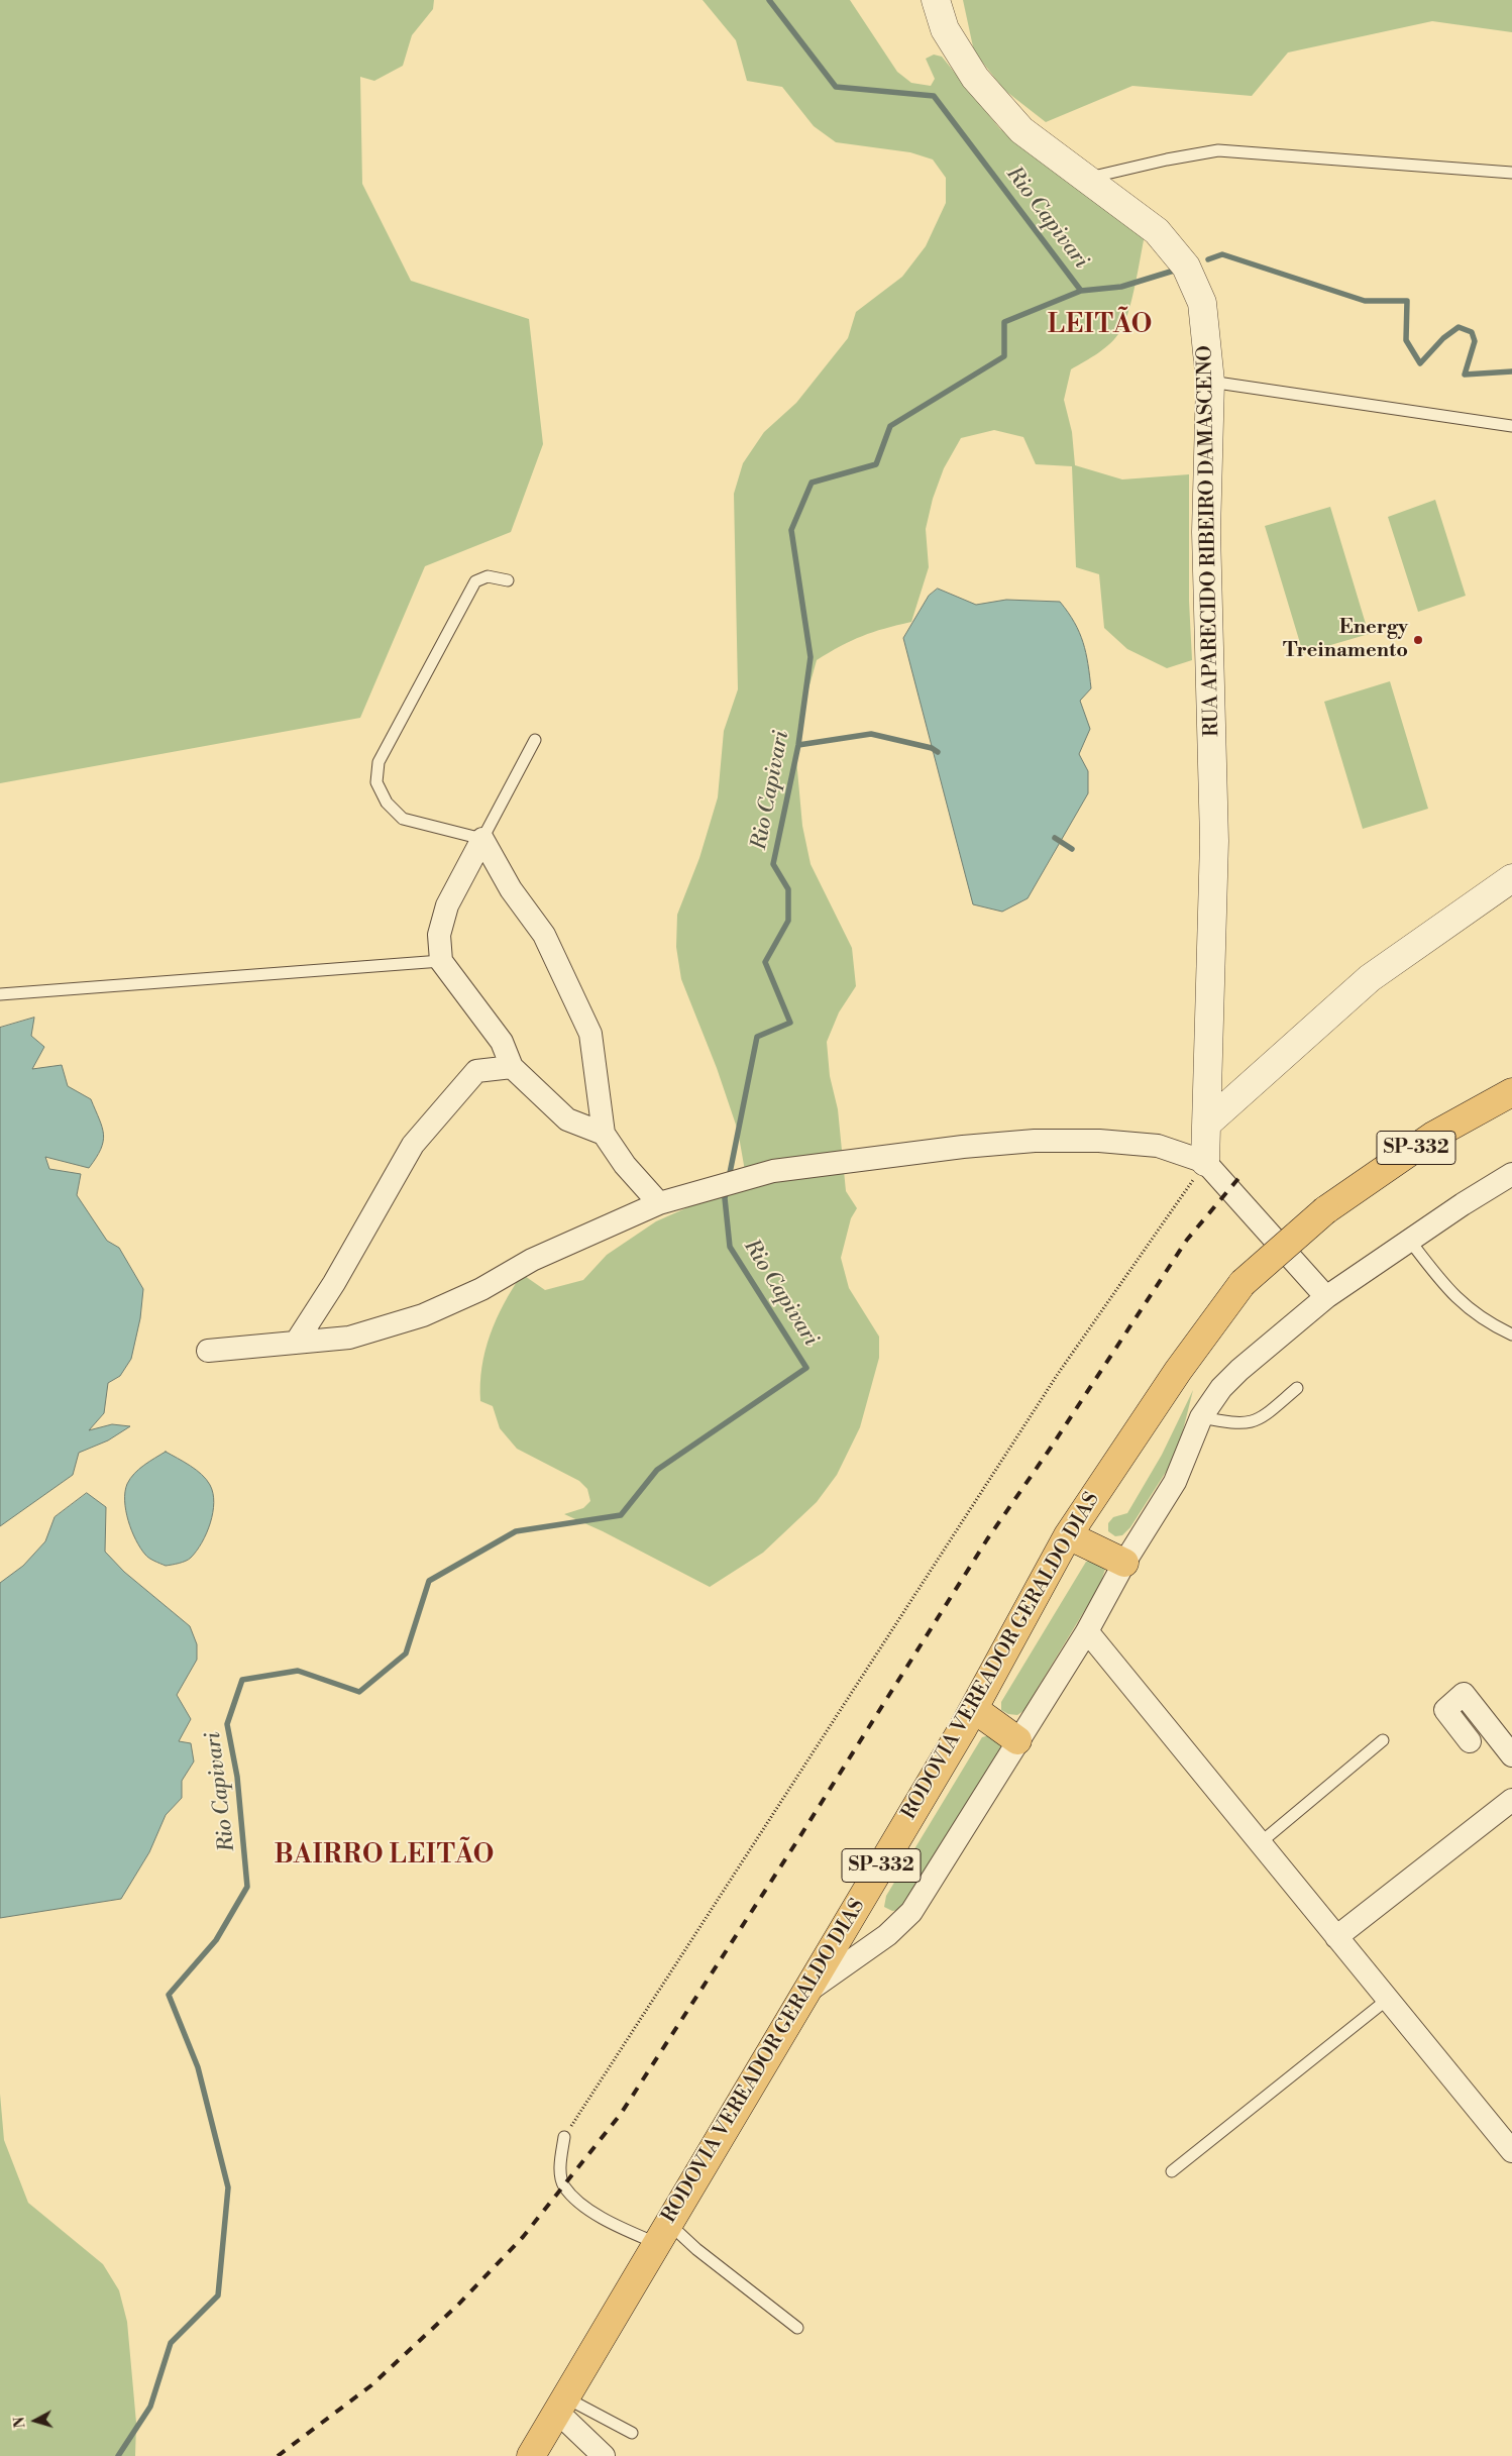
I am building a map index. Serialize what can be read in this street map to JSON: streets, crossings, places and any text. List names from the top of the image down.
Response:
{
  "streets": {
    "main road": ["SP-332", "RODOVIA VEREADOR GERALDO DIAS"],
    "street": ["RUA APARECIDO RIBEIRO DAMASCENO"]
  },
  "districts": ["LEITÃO", "BAIRRO LEITÃO"],
  "water": ["Rio Capivari"],
  "places": ["Energy Treinamento"],
  "north": "left"
}
